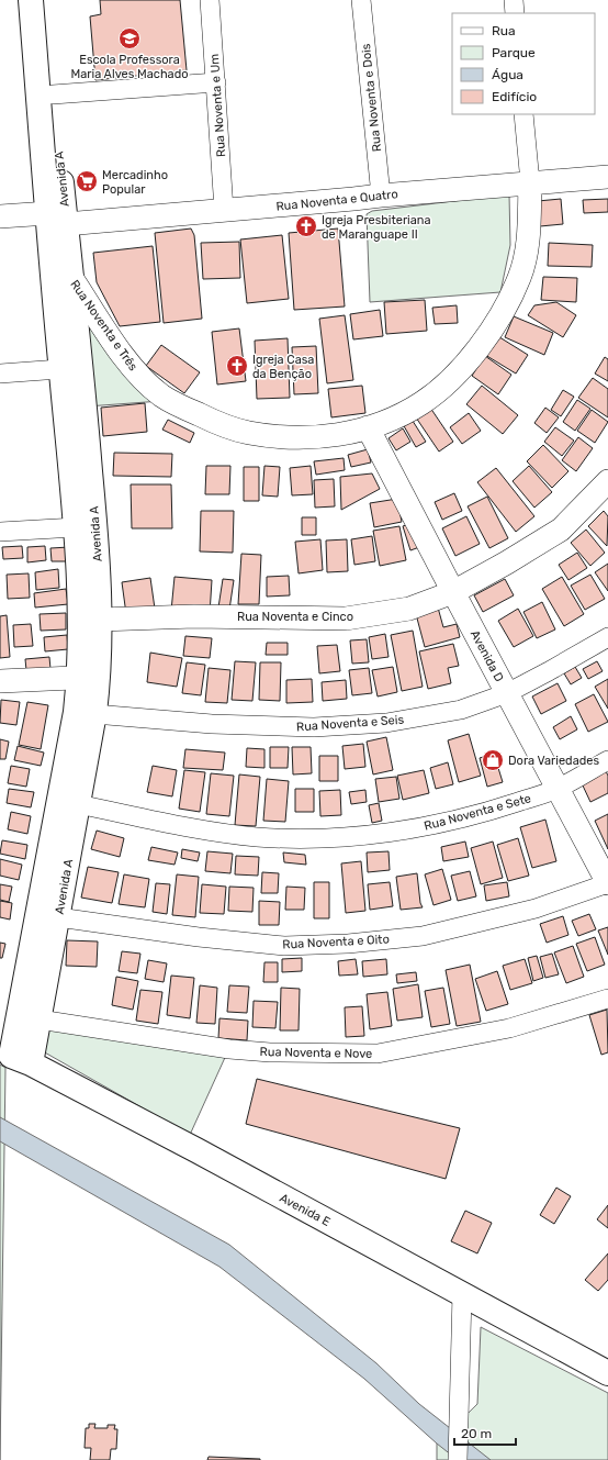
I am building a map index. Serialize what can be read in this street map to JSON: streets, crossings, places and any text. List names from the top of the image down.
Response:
{
  "streets": {
    "main road": ["Avenida A", "Avenida E"],
    "street": [
      "Rua Noventa e Dois",
      "Rua Noventa e Um",
      "Rua Noventa e Quatro",
      "Rua Noventa e Três",
      "Rua Noventa e Cinco",
      "Avenida D",
      "Rua Noventa e Seis",
      "Rua Noventa e Sete",
      "Rua Noventa e Oito",
      "Rua Noventa e Nove"
    ]
  },
  "crossings": [
    ["Rua Noventa e Dois", "Rua Noventa e Quatro"],
    ["Rua Noventa e Um", "Rua Noventa e Quatro"],
    ["Avenida A", "Rua Noventa e Quatro"],
    ["Avenida A", "Rua Noventa e Três"],
    ["Avenida A", "Rua Noventa e Cinco"],
    ["Avenida A", "Rua Noventa e Seis"],
    ["Avenida A", "Rua Noventa e Sete"],
    ["Avenida A", "Rua Noventa e Oito"],
    ["Avenida A", "Rua Noventa e Nove"],
    ["Avenida A", "Avenida E"],
    ["Rua Noventa e Quatro", "Rua Noventa e Três"],
    ["Rua Noventa e Três", "Avenida D"],
    ["Rua Noventa e Cinco", "Avenida D"],
    ["Avenida D", "Rua Noventa e Seis"],
    ["Avenida D", "Rua Noventa e Sete"],
    ["Avenida D", "Rua Noventa e Oito"]
  ],
  "places": {
    "school or university": ["Escola Professora Maria Alves Machado"],
    "supermarket": ["Mercadinho Popular"],
    "church": ["Igreja Presbiteriana de Maranguape II", "Igreja Casa da Benção"],
    "shop": ["Dora Variedades"]
  },
  "legend": [
    "Rua",
    "Parque",
    "Água",
    "Edifício"
  ],
  "scale_bar": "20 m"
}
